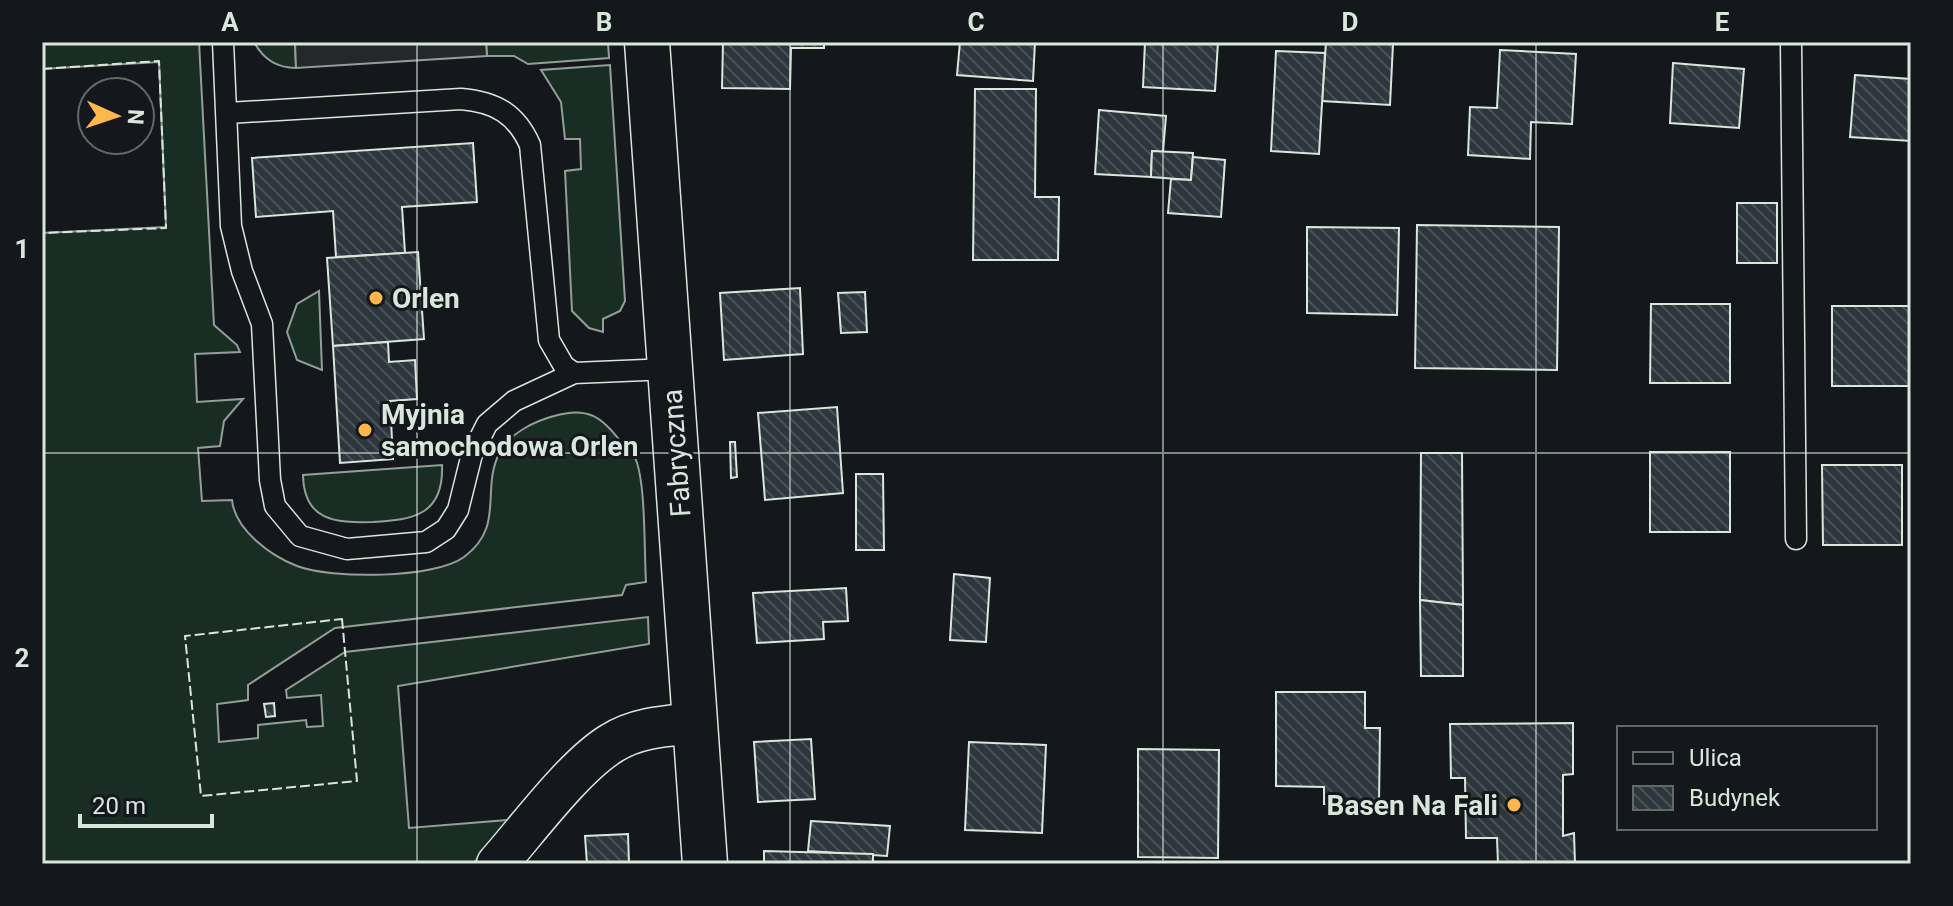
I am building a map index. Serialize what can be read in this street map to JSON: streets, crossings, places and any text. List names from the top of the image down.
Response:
{
  "streets": {
    "street": ["Fabryczna"]
  },
  "places": ["Orlen", "Myjnia samochodowa Orlen", "Basen Na Fali"],
  "legend": ["Ulica", "Budynek"],
  "scale_bar": "20 m",
  "north": "right",
  "grid": {
    "columns": [
      "A",
      "B",
      "C",
      "D",
      "E"
    ],
    "rows": ["1", "2"]
  }
}
